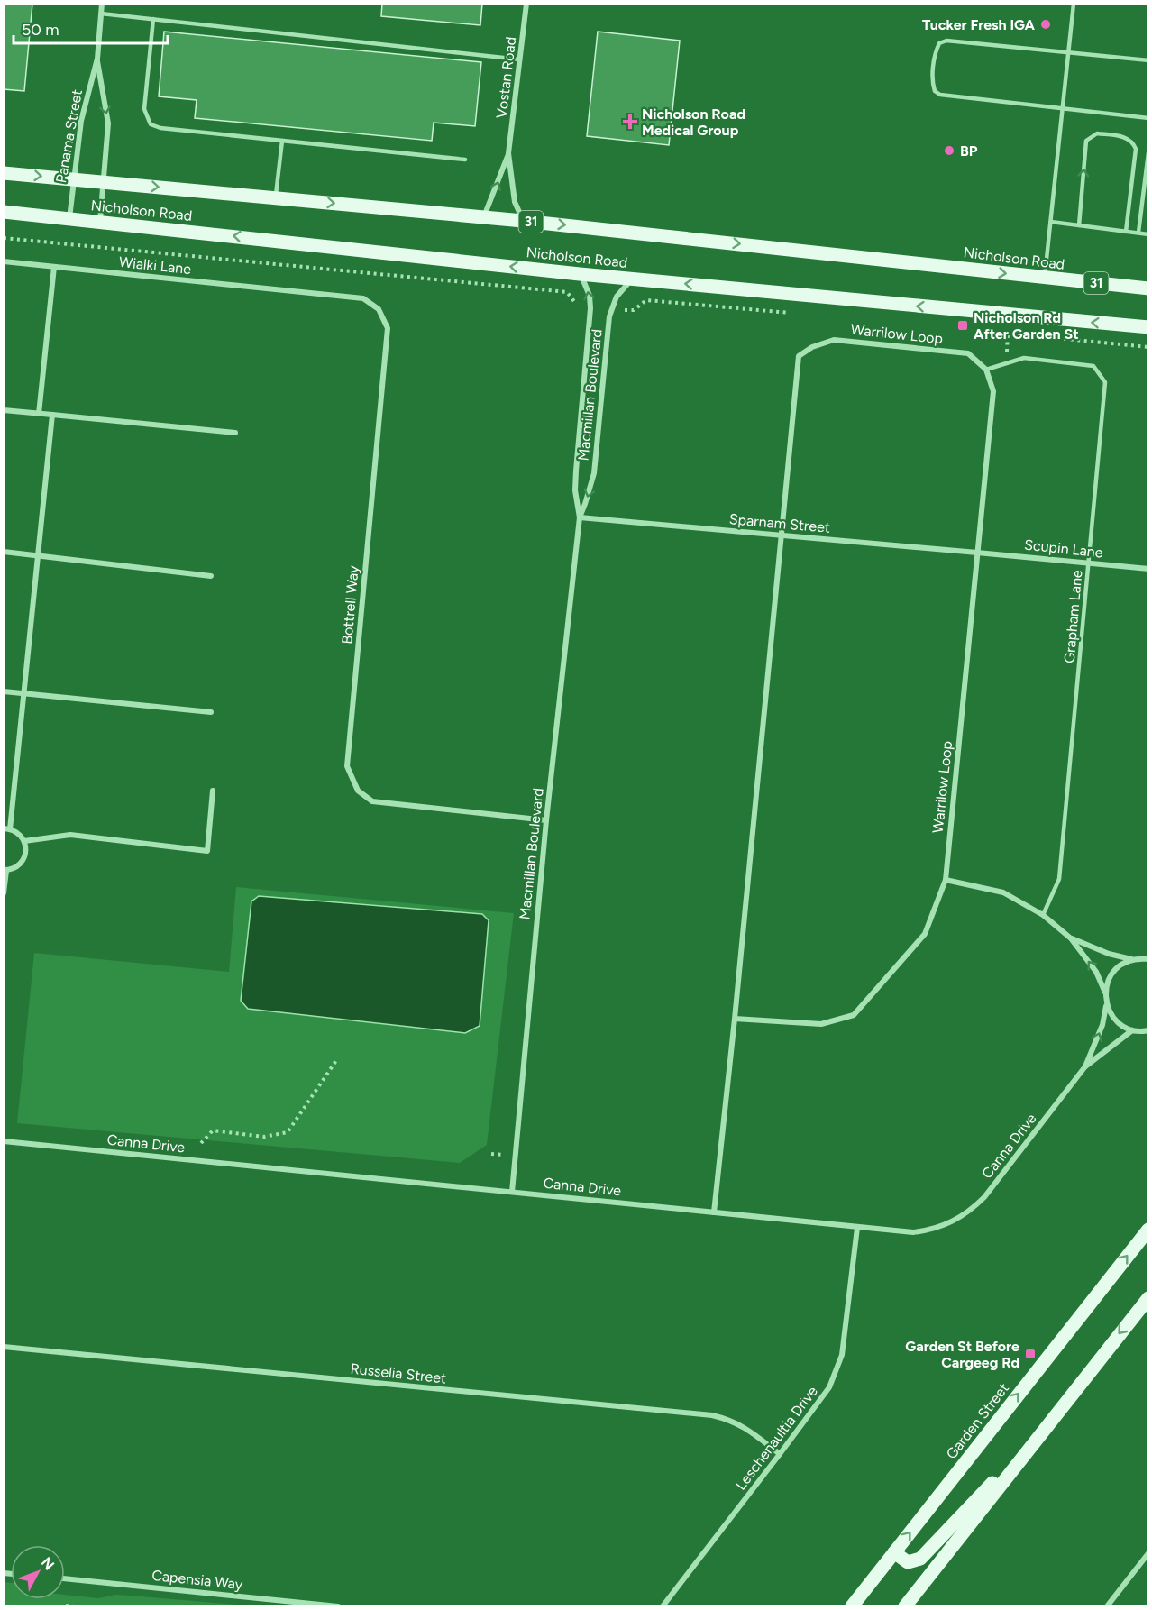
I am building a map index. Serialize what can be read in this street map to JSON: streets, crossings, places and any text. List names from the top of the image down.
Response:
{
  "streets": {
    "main road": ["Nicholson Road", "31", "Garden Street"],
    "street": [
      "Vostan Road",
      "Panama Street",
      "Wialki Lane",
      "Warrilow Loop",
      "Macmillan Boulevard",
      "Sparnam Street",
      "Scupin Lane",
      "Bottrell Way",
      "Canna Drive",
      "Russelia Street",
      "Leschenaultia Drive",
      "Capensia Way"
    ],
    "lane": ["Grapham Lane"]
  },
  "crossings": [
    ["Vostan Road", "Nicholson Road"],
    ["Panama Street", "Nicholson Road"],
    ["Nicholson Road", "Macmillan Boulevard"],
    ["Wialki Lane", "Bottrell Way"],
    ["Warrilow Loop", "Sparnam Street"],
    ["Warrilow Loop", "Scupin Lane"],
    ["Warrilow Loop", "Grapham Lane"],
    ["Warrilow Loop", "Canna Drive"],
    ["Macmillan Boulevard", "Sparnam Street"],
    ["Macmillan Boulevard", "Bottrell Way"],
    ["Macmillan Boulevard", "Canna Drive"],
    ["Sparnam Street", "Scupin Lane"],
    ["Scupin Lane", "Grapham Lane"],
    ["Canna Drive", "Leschenaultia Drive"],
    ["Russelia Street", "Leschenaultia Drive"]
  ],
  "places": {
    "other": ["Tucker Fresh IGA", "BP"],
    "health": ["Nicholson Road Medical Group"],
    "transit": ["Nicholson Rd After Garden St", "Garden St Before Cargeeg Rd"]
  },
  "scale_bar": "50 m",
  "north": "top right"
}
